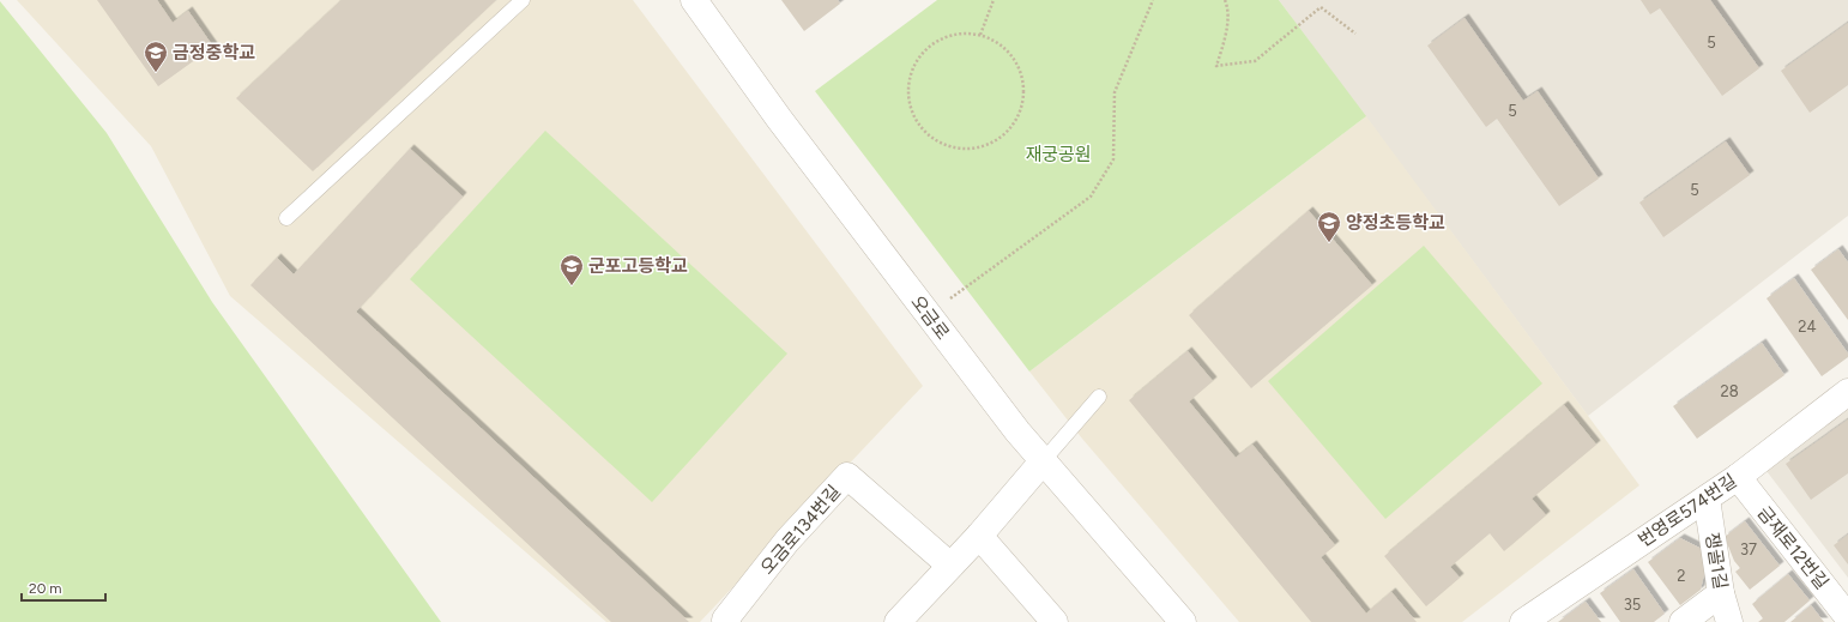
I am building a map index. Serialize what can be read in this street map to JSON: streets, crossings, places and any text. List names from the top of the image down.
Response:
{
  "streets": {
    "street": [
      "오금로",
      "번영로574번길",
      "오금로134번길",
      "금재로12번길",
      "쟁골1길"
    ]
  },
  "crossings": [
    ["번영로574번길", "금재로12번길"],
    ["번영로574번길", "쟁골1길"]
  ],
  "parks": ["재궁공원"],
  "places": {
    "school or university": ["금정중학교", "양정초등학교", "군포고등학교"]
  },
  "house_numbers": [
    "5",
    "5",
    "5",
    "24",
    "28",
    "37",
    "2",
    "35"
  ],
  "scale_bar": "20 m"
}
